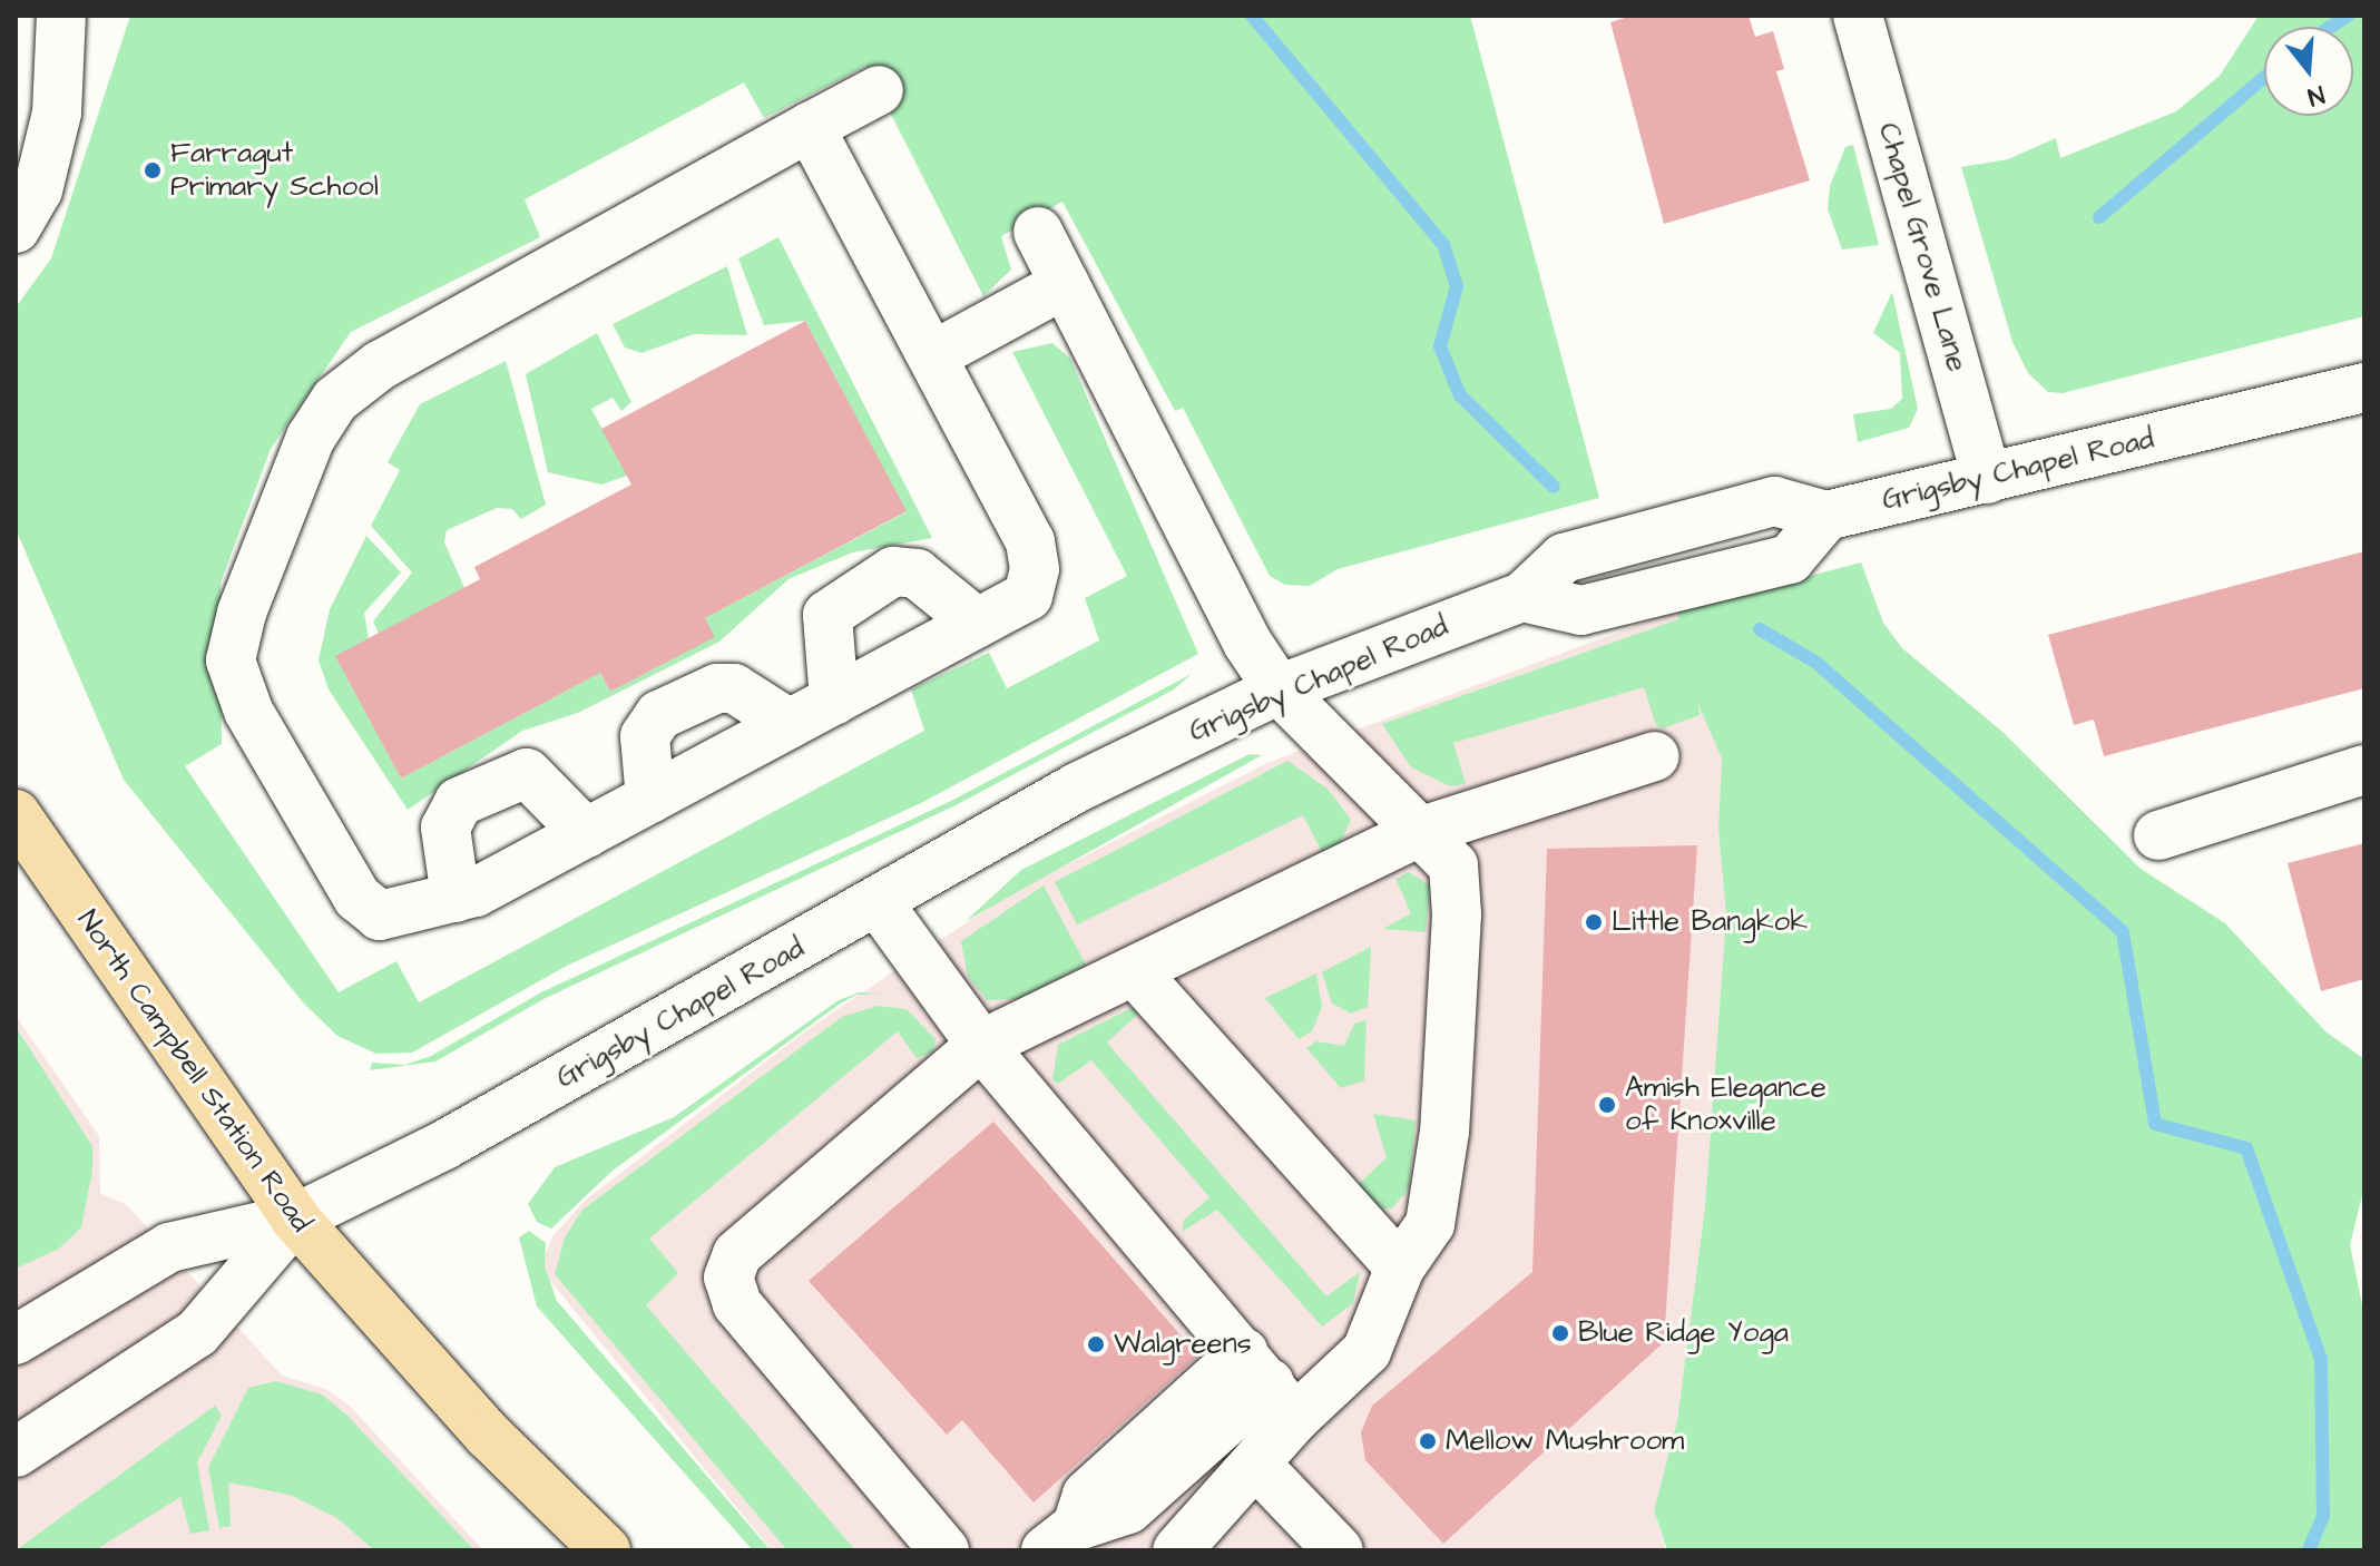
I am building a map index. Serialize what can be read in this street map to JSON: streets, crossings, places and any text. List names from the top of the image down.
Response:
{
  "streets": {
    "main road": ["North Campbell Station Road"],
    "street": ["Chapel Grove Lane", "Grigsby Chapel Road"]
  },
  "crossings": [
    ["Chapel Grove Lane", "Grigsby Chapel Road"],
    ["Grigsby Chapel Road", "North Campbell Station Road"]
  ],
  "places": [
    "Farragut Primary School",
    "Little Bangkok",
    "Amish Elegance of Knoxville",
    "Blue Ridge Yoga",
    "Walgreens",
    "Mellow Mushroom"
  ],
  "north": "bottom"
}
